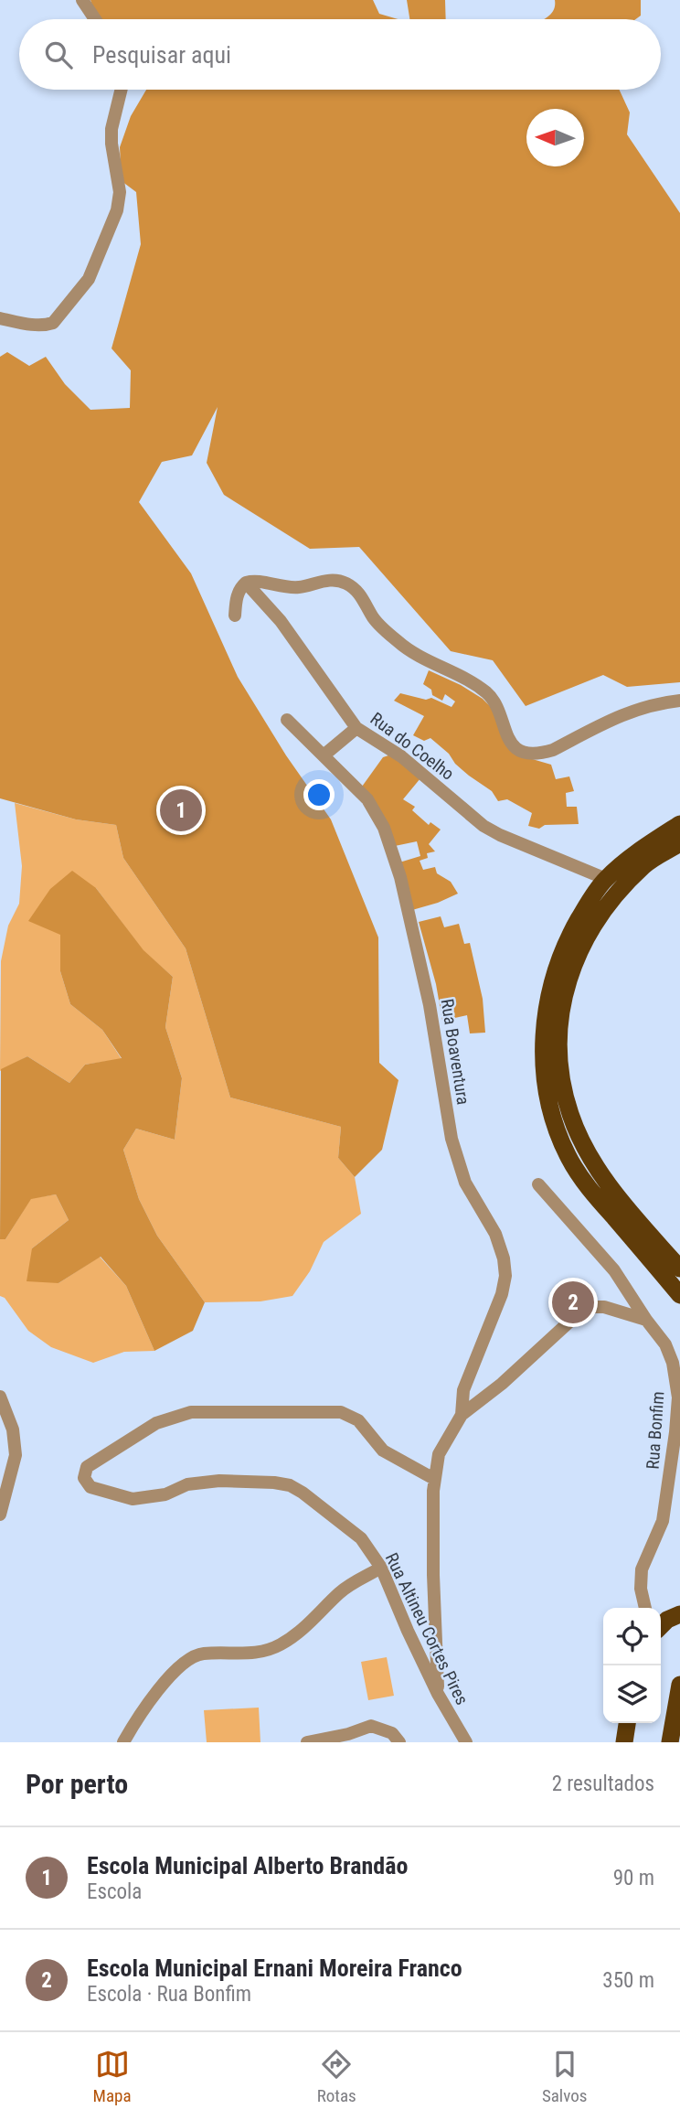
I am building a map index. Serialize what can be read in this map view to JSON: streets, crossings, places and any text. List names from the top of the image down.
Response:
{
  "streets": {
    "street": [
      "Rua do Coelho",
      "Rua Boaventura",
      "Rua Bonfim",
      "Rua Altineu Cortes Pires"
    ]
  },
  "north": "left",
  "page": {
    "search": "Pesquisar aqui",
    "pins": ["1", "2"],
    "heading": ["Por perto", "2 resultados"],
    "list": [
      {
        "mark": "1",
        "name": "Escola Municipal Alberto Brandão",
        "note": "Escola",
        "value": "90 m"
      },
      {
        "mark": "2",
        "name": "Escola Municipal Ernani Moreira Franco",
        "note": "Escola · Rua Bonfim",
        "value": "350 m"
      }
    ],
    "nav": ["Mapa", "Rotas", "Salvos"]
  }
}
